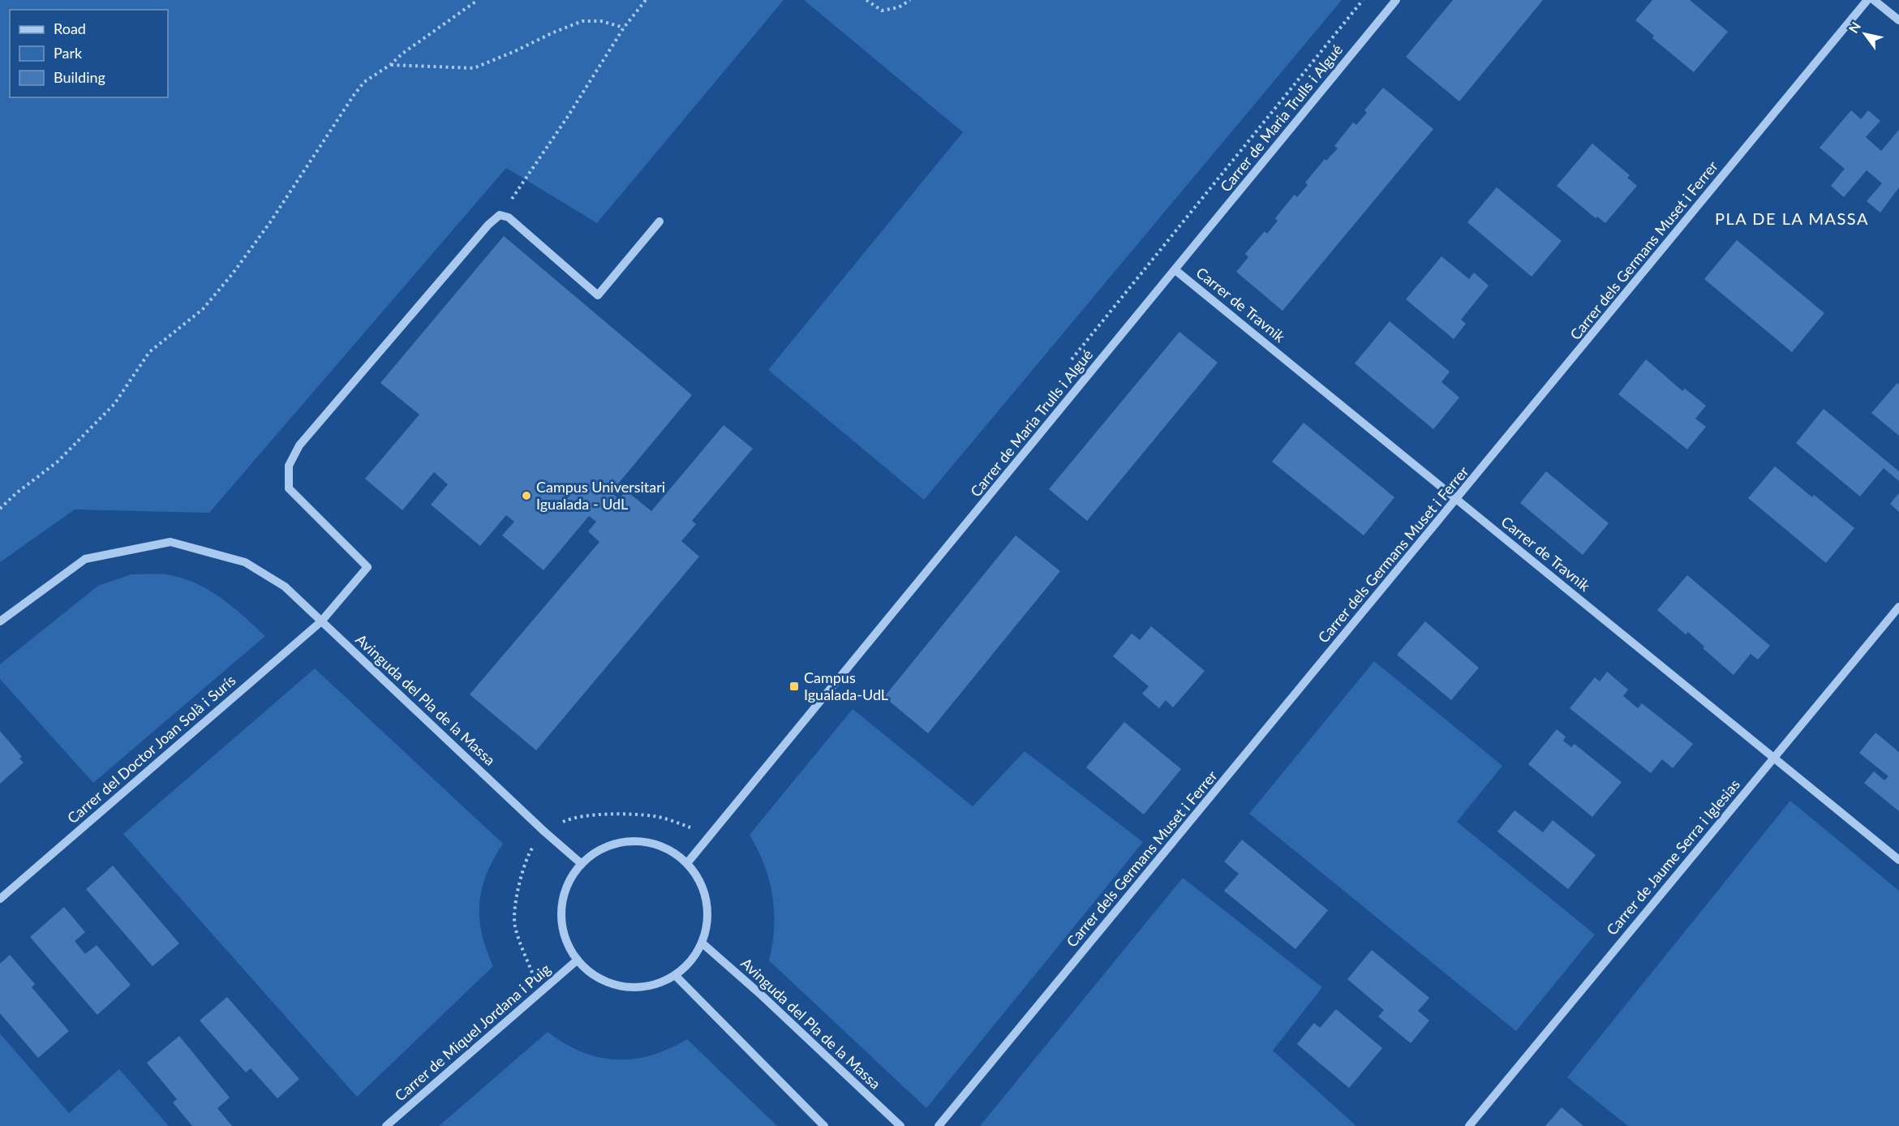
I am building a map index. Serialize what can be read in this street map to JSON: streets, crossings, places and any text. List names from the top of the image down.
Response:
{
  "streets": {
    "street": [
      "Carrer de Maria Trulls i Algué",
      "Carrer dels Germans Muset i Ferrer",
      "Carrer de Travnik",
      "Avinguda del Pla de la Massa",
      "Carrer del Doctor Joan Solà i Surís",
      "Carrer de Jaume Serra i Iglesias",
      "Carrer de Miquel Jordana i Puig"
    ]
  },
  "crossings": [
    ["Carrer de Maria Trulls i Algué", "Carrer de Travnik"],
    ["Carrer de Maria Trulls i Algué", "Avinguda del Pla de la Massa"],
    ["Carrer de Maria Trulls i Algué", "Carrer de Miquel Jordana i Puig"],
    ["Carrer dels Germans Muset i Ferrer", "Carrer de Travnik"],
    ["Carrer de Travnik", "Carrer de Jaume Serra i Iglesias"],
    ["Avinguda del Pla de la Massa", "Carrer del Doctor Joan Solà i Surís"],
    ["Avinguda del Pla de la Massa", "Carrer de Miquel Jordana i Puig"]
  ],
  "districts": ["PLA DE LA MASSA"],
  "places": {
    "other": ["Campus Universitari Igualada - UdL"],
    "transit": ["Campus Igualada-UdL"]
  },
  "legend": ["Road", "Park", "Building"],
  "north": "top left"
}
